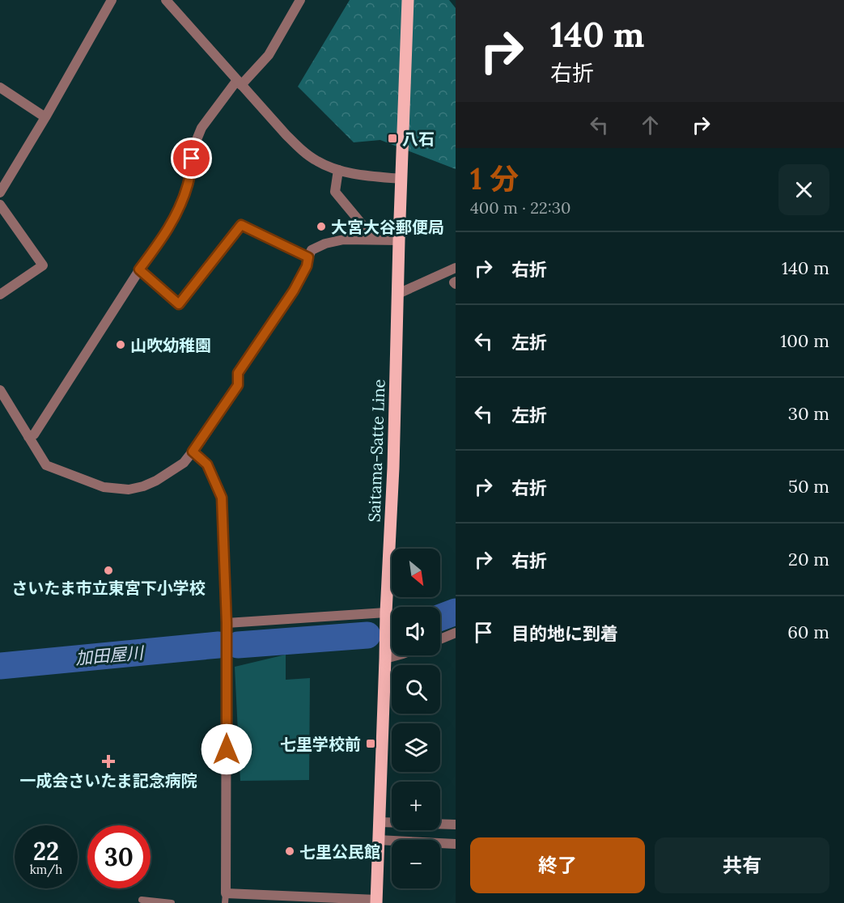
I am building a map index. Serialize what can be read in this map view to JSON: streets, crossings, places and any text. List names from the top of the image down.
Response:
{
  "streets": {
    "main road": ["Saitama-Satte Line"]
  },
  "water": ["加田屋川"],
  "places": {
    "transit": ["八石", "七里学校前"],
    "other": [
      "大宮大谷郵便局",
      "山吹幼稚園",
      "さいたま市立東宮下小学校",
      "七里公民館"
    ],
    "health": ["一成会さいたま記念病院"]
  },
  "north": "bottom right",
  "page": {
    "turn": ["140 m", "右折"],
    "heading": ["1 分", "400 m · 22:30"],
    "list": [
      {
        "name": "右折",
        "value": "140 m"
      },
      {
        "name": "左折",
        "value": "100 m"
      },
      {
        "name": "左折",
        "value": "30 m"
      },
      {
        "name": "右折",
        "value": "50 m"
      },
      {
        "name": "右折",
        "value": "20 m"
      },
      {
        "name": "目的地に到着",
        "value": "60 m"
      }
    ],
    "map_buttons": ["+", "−"],
    "speed": "22 km/h",
    "limit": "30",
    "buttons": ["終了", "共有"]
  }
}
